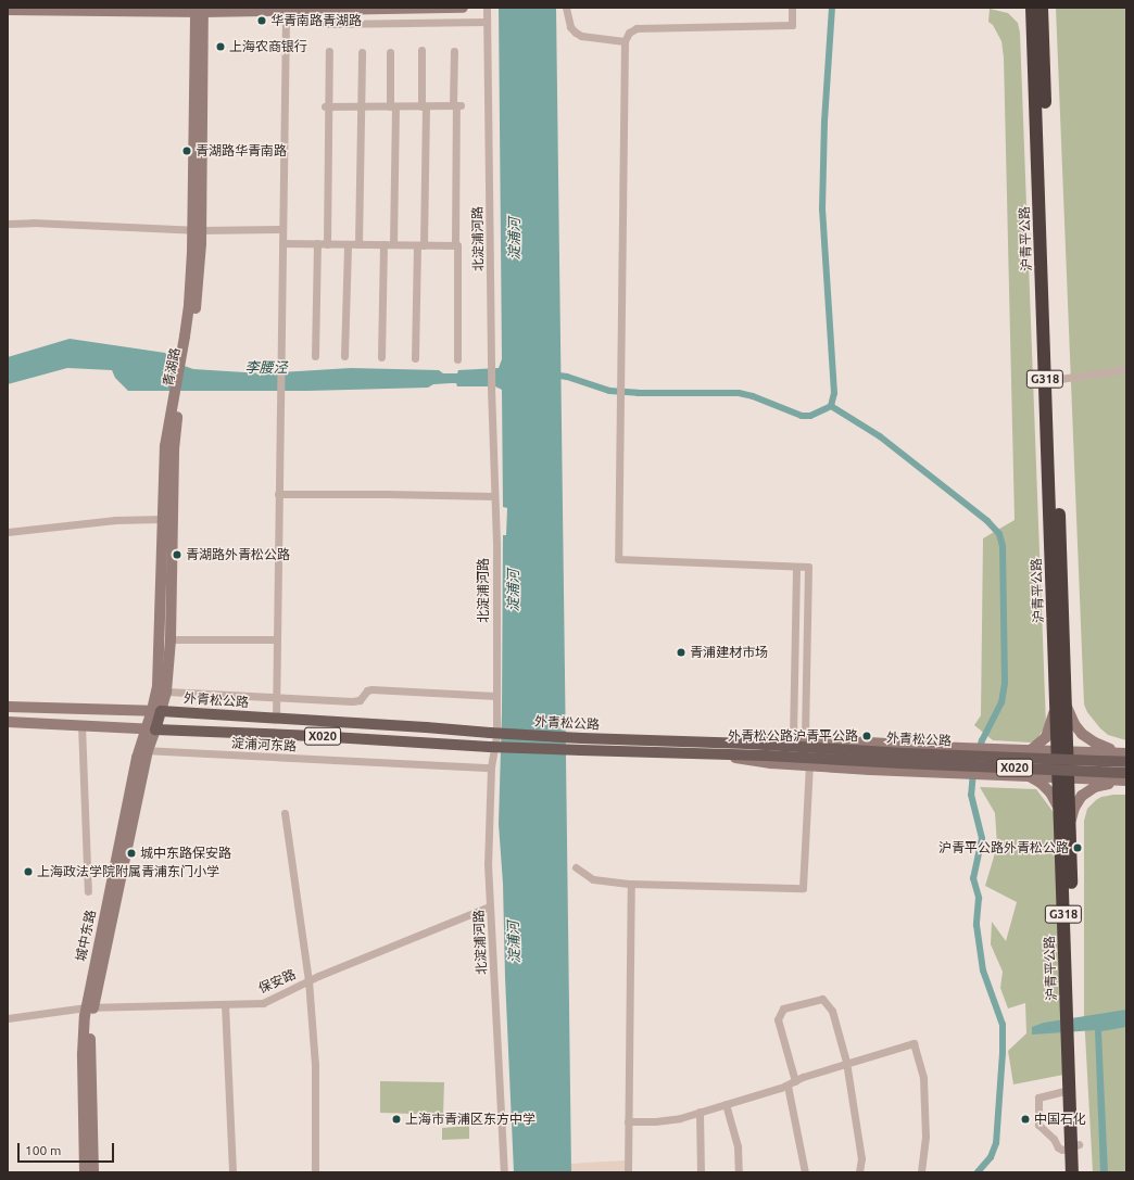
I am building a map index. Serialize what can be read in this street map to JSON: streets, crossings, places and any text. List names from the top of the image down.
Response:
{
  "streets": {
    "highway": ["沪青平公路", "G318"],
    "main road": [
      "青湖路",
      "外青松公路",
      "X020",
      "城中东路"
    ],
    "street": ["北淀浦河路", "淀浦河东路", "保安路"]
  },
  "crossings": [
    ["北淀浦河路", "淀浦河东路"],
    ["北淀浦河路", "保安路"],
    ["青湖路", "外青松公路"],
    ["青湖路", "城中东路"],
    ["外青松公路", "城中东路"],
    ["淀浦河东路", "城中东路"],
    ["城中东路", "保安路"]
  ],
  "water": ["淀浦河", "李腰泾"],
  "places": [
    "华青南路青湖路",
    "上海农商银行",
    "青湖路华青南路",
    "青湖路外青松公路",
    "青浦建材市场",
    "外青松公路沪青平公路",
    "沪青平公路外青松公路",
    "城中东路保安路",
    "上海政法学院附属青浦东门小学",
    "上海市青浦区东方中学",
    "中国石化"
  ],
  "scale_bar": "100 m"
}
